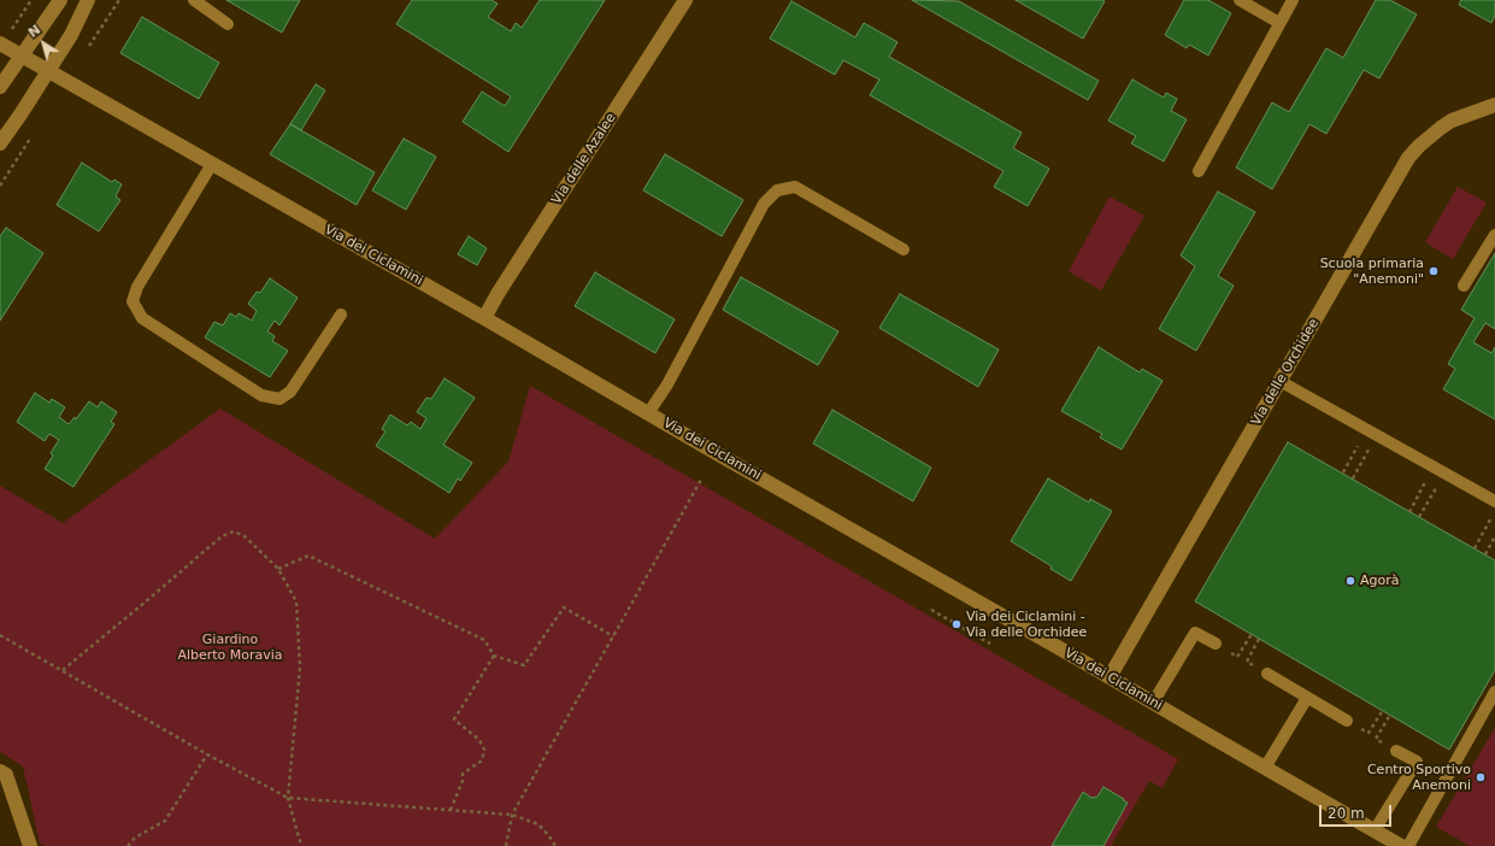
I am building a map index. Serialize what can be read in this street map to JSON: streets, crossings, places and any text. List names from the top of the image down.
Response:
{
  "streets": {
    "street": ["Via delle Azalee", "Via dei Ciclamini", "Via delle Orchidee"]
  },
  "crossings": [
    ["Via delle Azalee", "Via dei Ciclamini"],
    ["Via dei Ciclamini", "Via delle Orchidee"]
  ],
  "parks": ["Giardino Alberto Moravia"],
  "places": [
    "Scuola primaria \"Anemoni\"",
    "Agorà",
    "Via dei Ciclamini - Via delle Orchidee",
    "Centro Sportivo Anemoni"
  ],
  "scale_bar": "20 m",
  "north": "top left"
}
